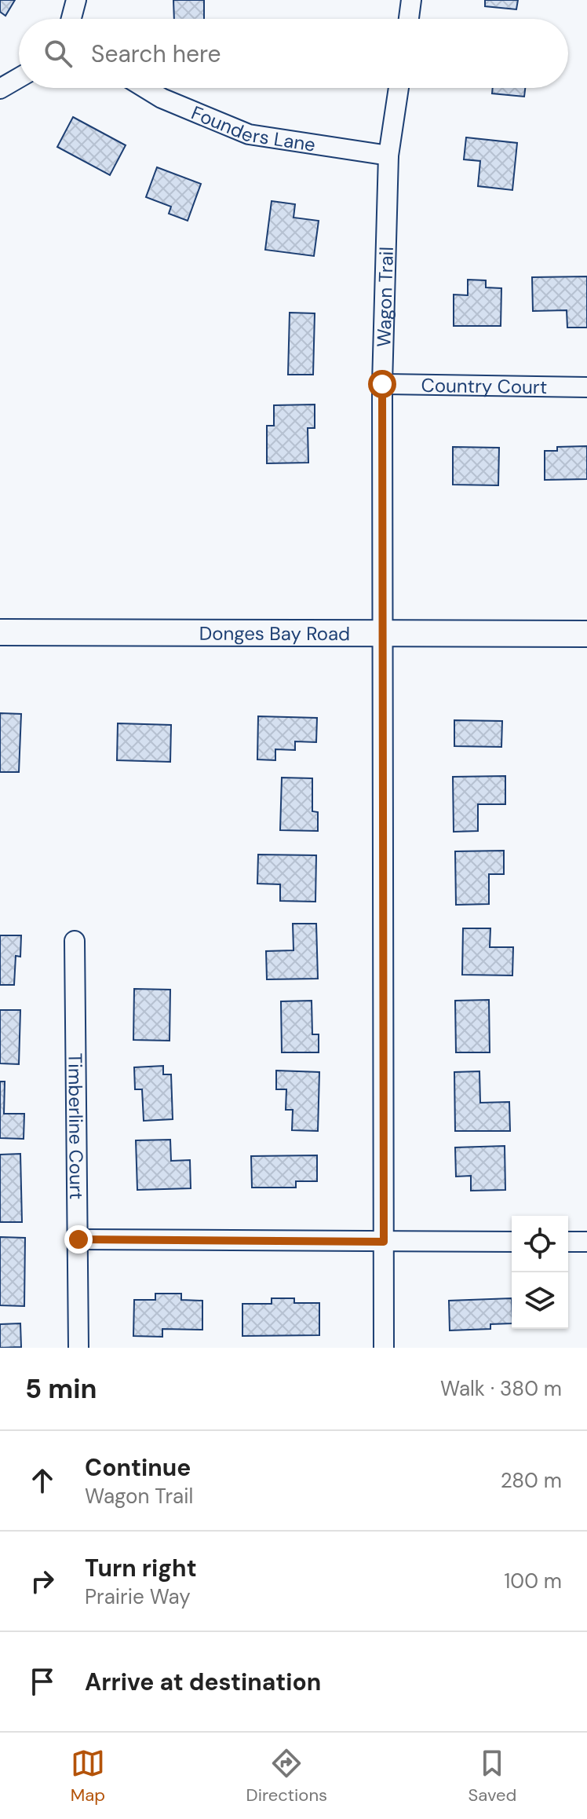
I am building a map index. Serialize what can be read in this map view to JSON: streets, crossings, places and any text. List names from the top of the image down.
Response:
{
  "streets": {
    "street": [
      "Founders Lane",
      "Wagon Trail",
      "Country Court",
      "Donges Bay Road",
      "Timberline Court"
    ]
  },
  "crossings": [
    ["Founders Lane", "Wagon Trail"],
    ["Wagon Trail", "Country Court"],
    ["Wagon Trail", "Donges Bay Road"]
  ],
  "page": {
    "search": "Search here",
    "heading": ["5 min", "Walk · 380 m"],
    "list": [
      ["Continue", "Wagon Trail", "280 m"],
      ["Turn right", "Prairie Way", "100 m"],
      "Arrive at destination"
    ],
    "nav": ["Map", "Directions", "Saved"]
  }
}
